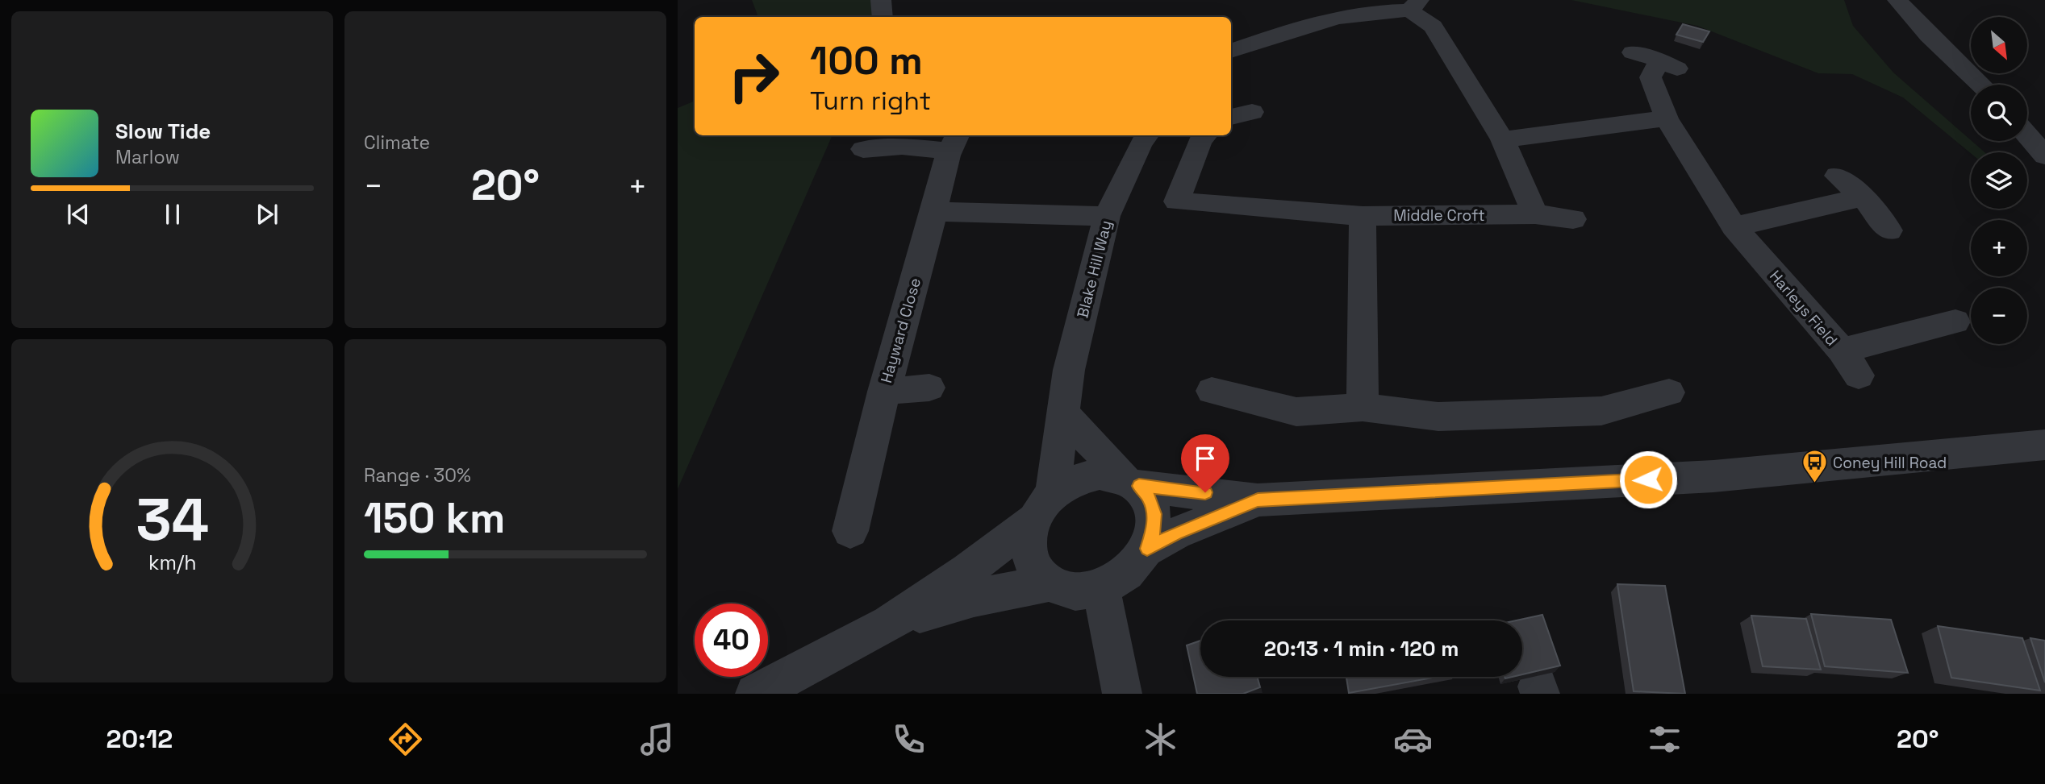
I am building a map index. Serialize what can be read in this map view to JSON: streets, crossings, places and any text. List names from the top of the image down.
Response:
{
  "streets": {
    "street": [
      "Middle Croft",
      "Blake Hill Way",
      "Harleys Field",
      "Hayward Close"
    ]
  },
  "places": {
    "bus stop": ["Coney Hill Road"]
  },
  "north": "bottom right",
  "page": {
    "tile": [
      "Climate",
      ["Range · 30%", "150 km"]
    ],
    "map_buttons": ["+", "−"],
    "turn": ["100 m", "Turn right"],
    "song": ["Slow Tide", "Marlow"],
    "heat": ["−", "20°", "+"],
    "limit": "40",
    "trip": "20:13 · 1 min · 120 m",
    "tabs": ["20:12", "20°"],
    "gauge": ["34", "km/h"]
  }
}
